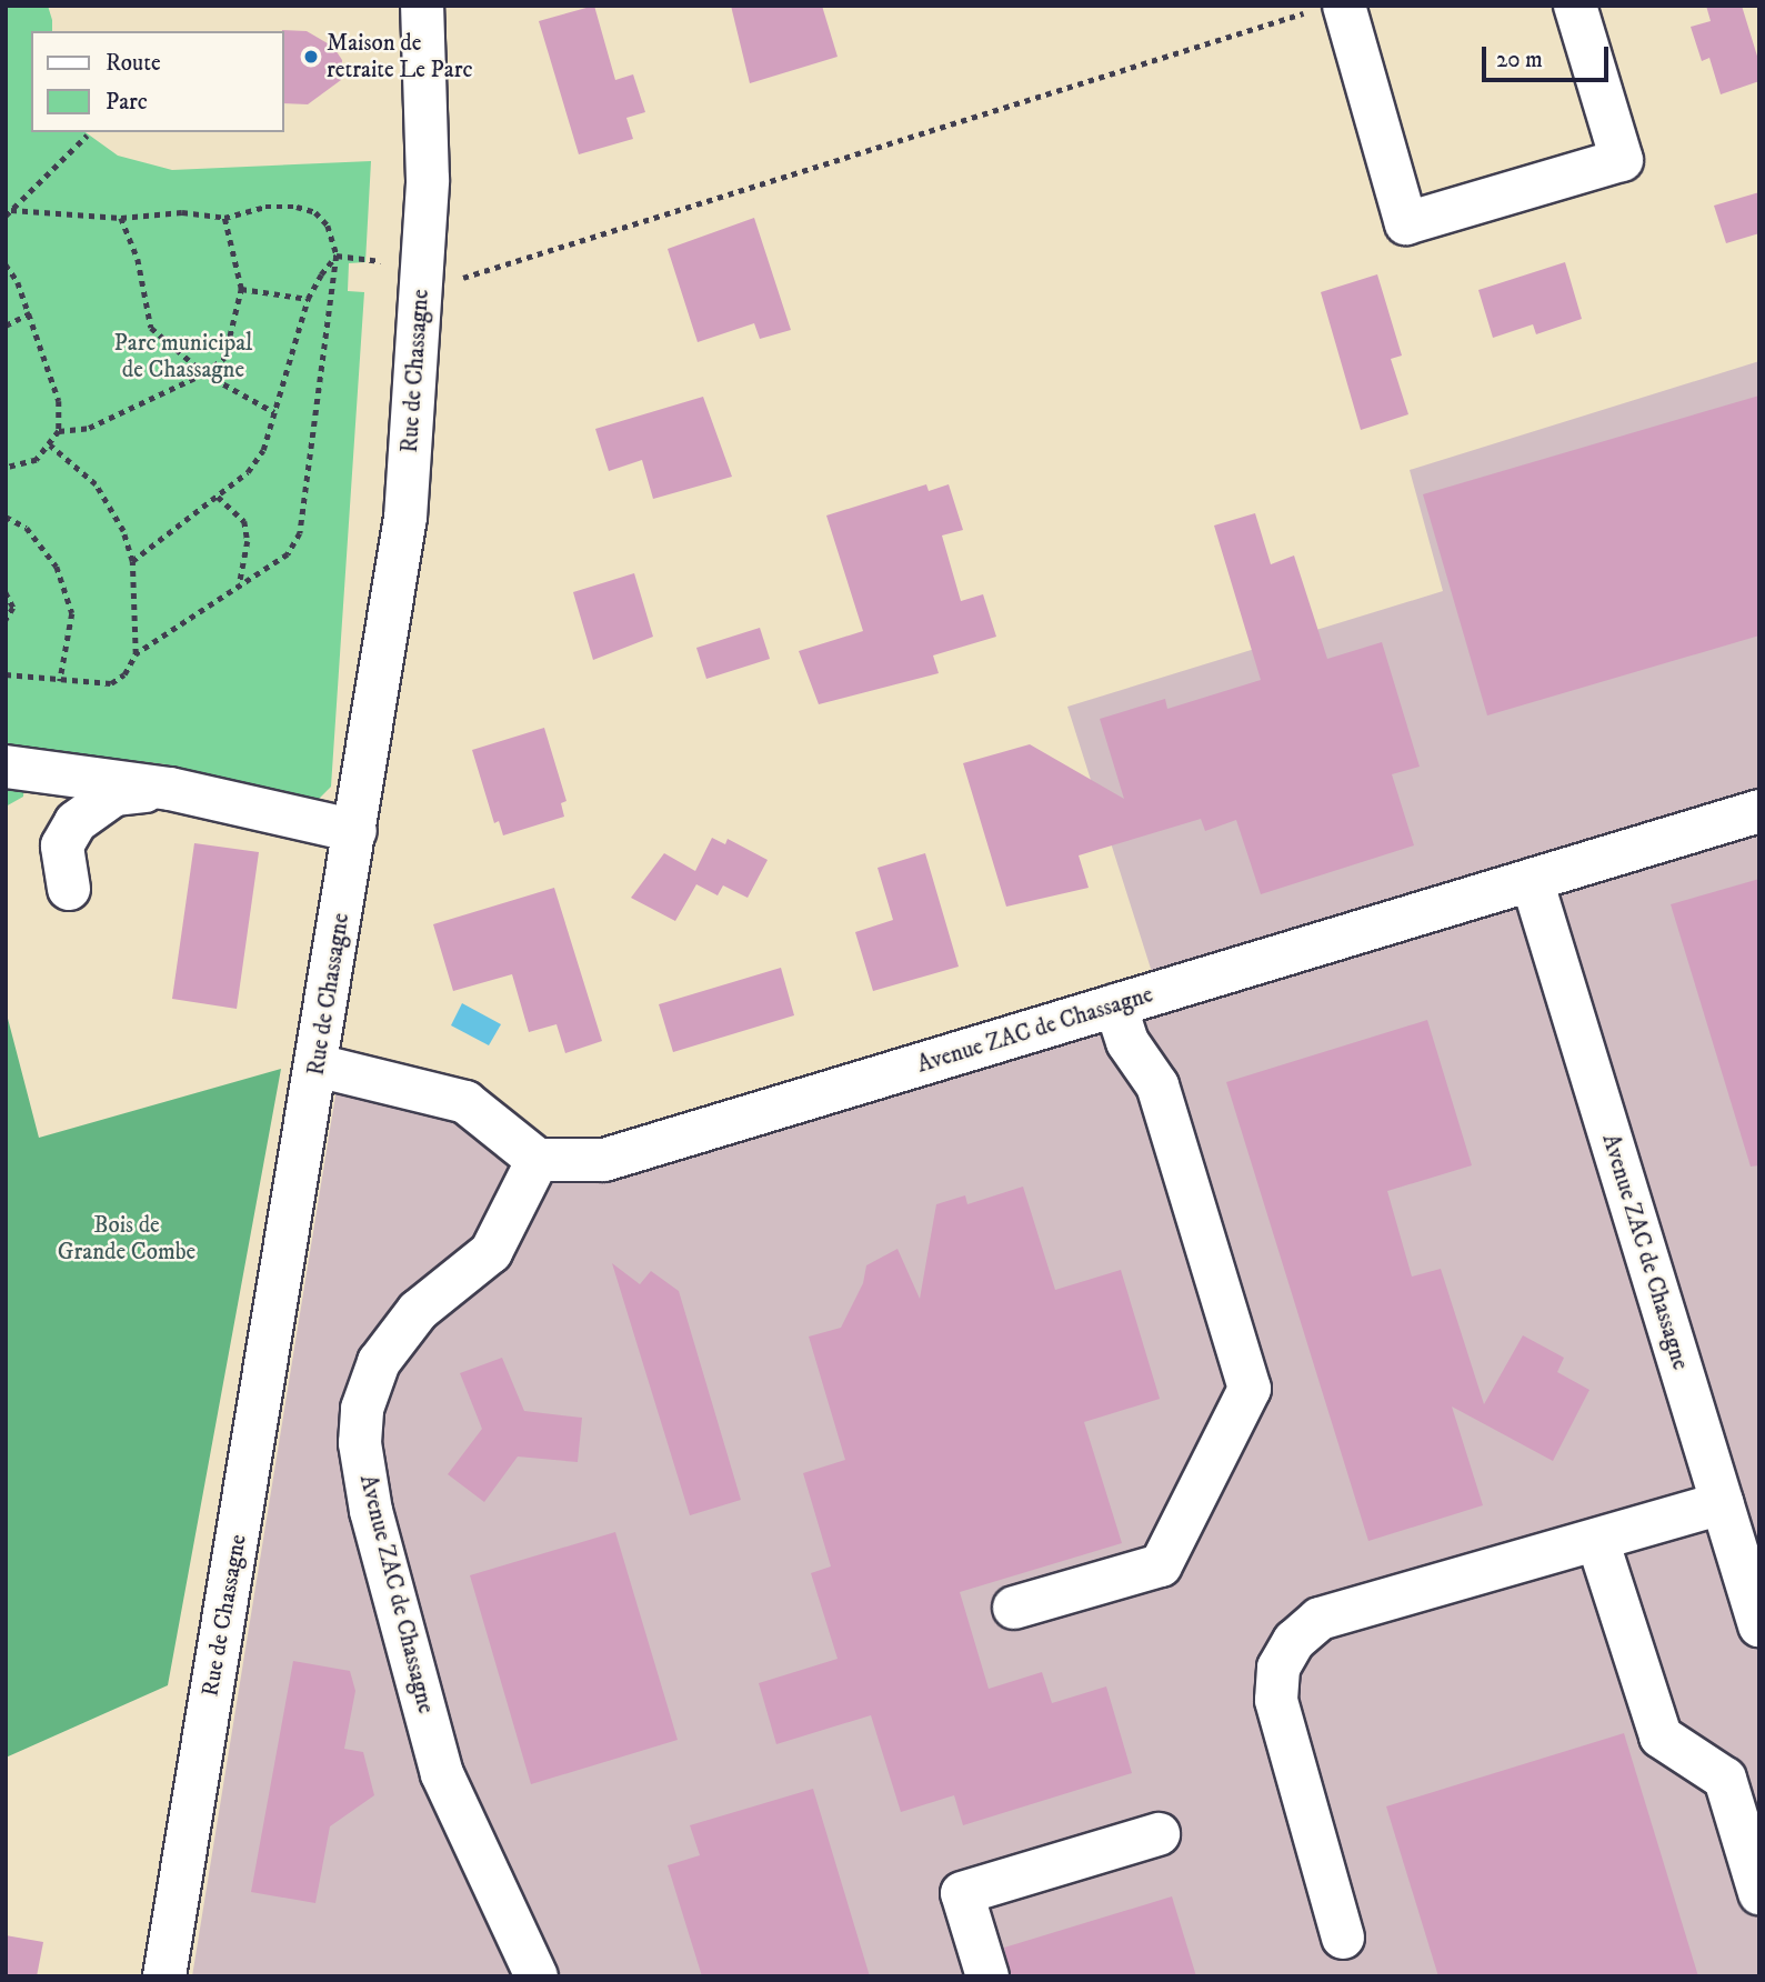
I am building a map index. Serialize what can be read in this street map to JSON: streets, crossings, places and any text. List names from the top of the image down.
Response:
{
  "streets": {
    "street": ["Rue de Chassagne", "Avenue ZAC de Chassagne"]
  },
  "parks": ["Parc municipal de Chassagne", "Bois de Grande Combe"],
  "places": ["Maison de retraite Le Parc"],
  "legend": ["Route", "Parc"],
  "scale_bar": "20 m"
}
